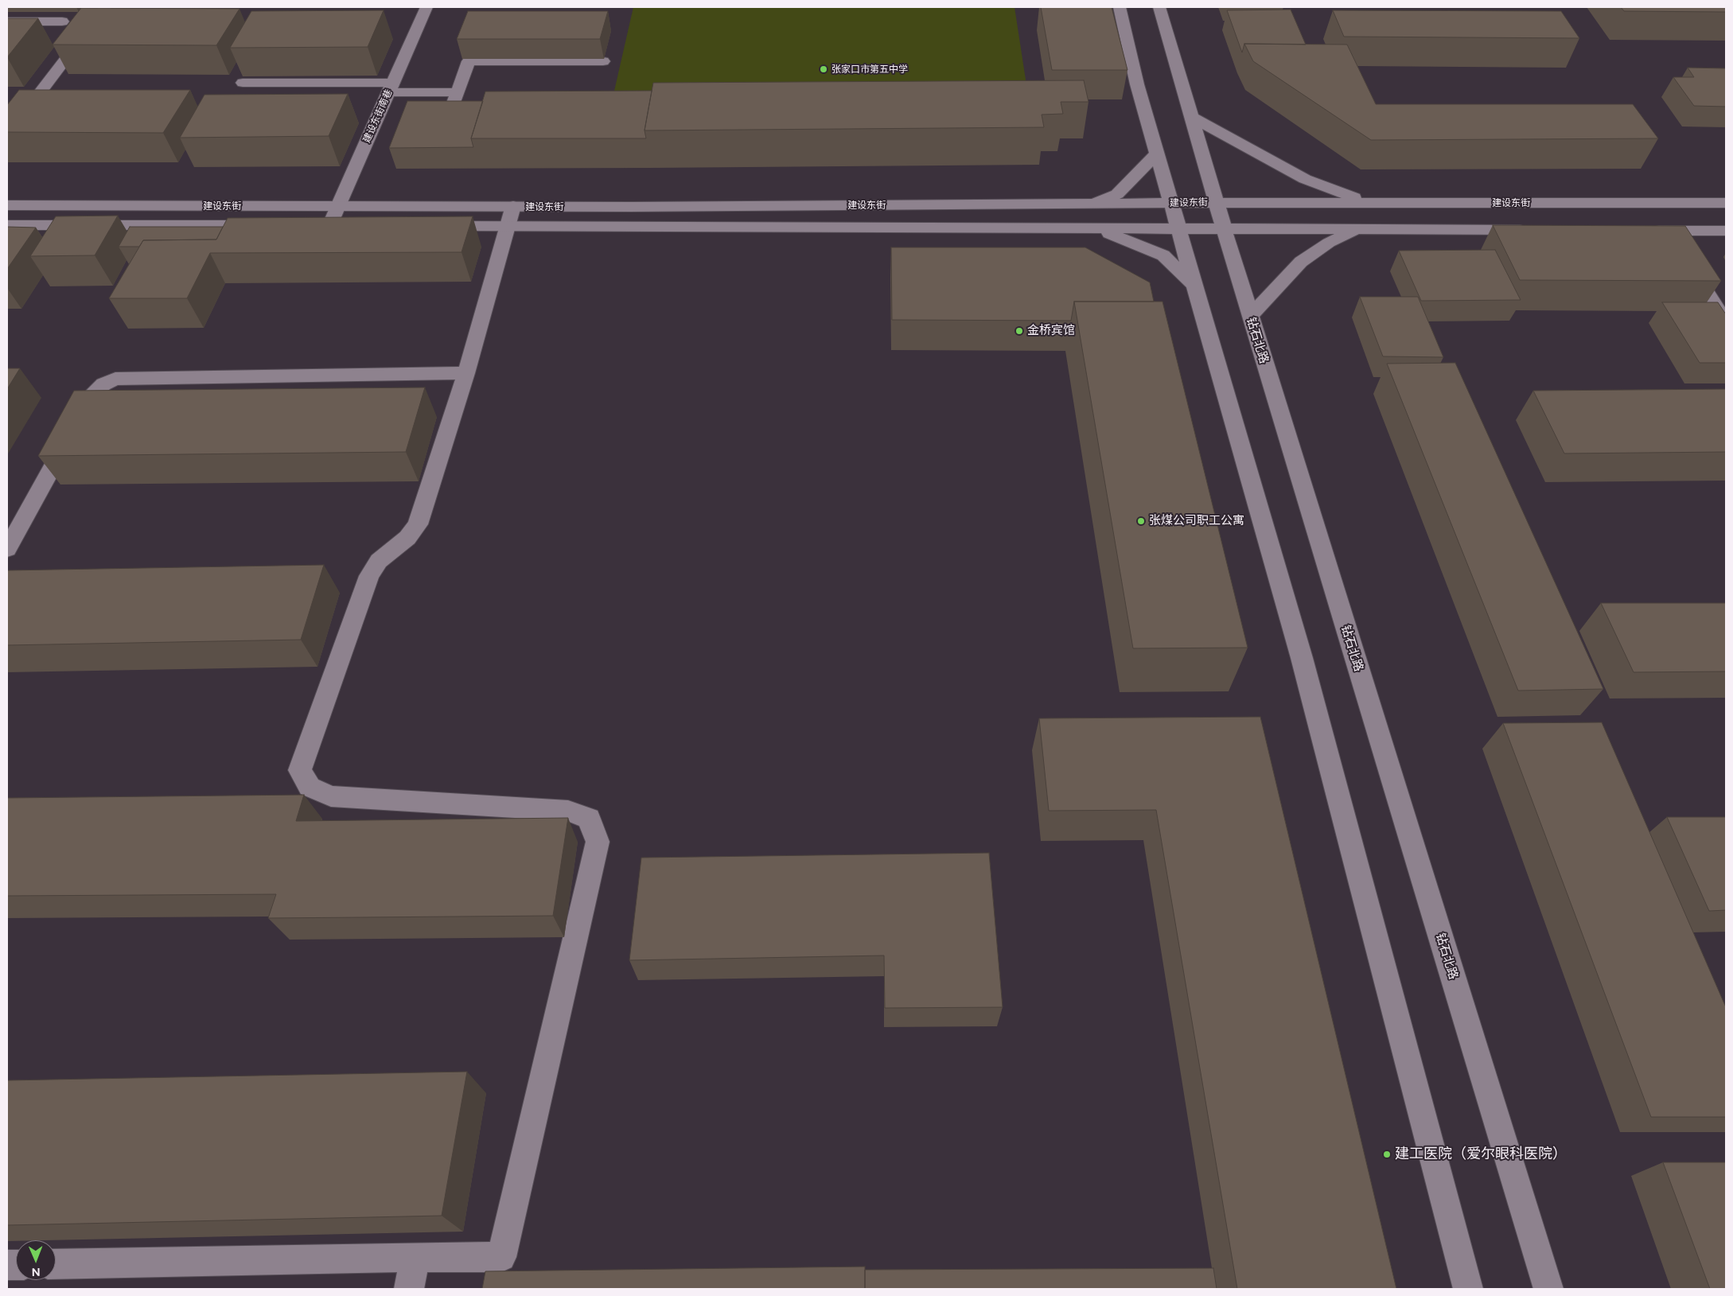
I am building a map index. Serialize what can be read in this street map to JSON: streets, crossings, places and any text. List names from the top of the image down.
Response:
{
  "streets": {
    "main road": ["建设东街南巷", "建设东街", "钻石北路"]
  },
  "crossings": [
    ["建设东街南巷", "建设东街"],
    ["建设东街", "钻石北路"]
  ],
  "places": [
    "张家口市第五中学",
    "金桥宾馆",
    "张煤公司职工公寓",
    "建工医院（爱尔眼科医院）"
  ],
  "north": "bottom"
}
